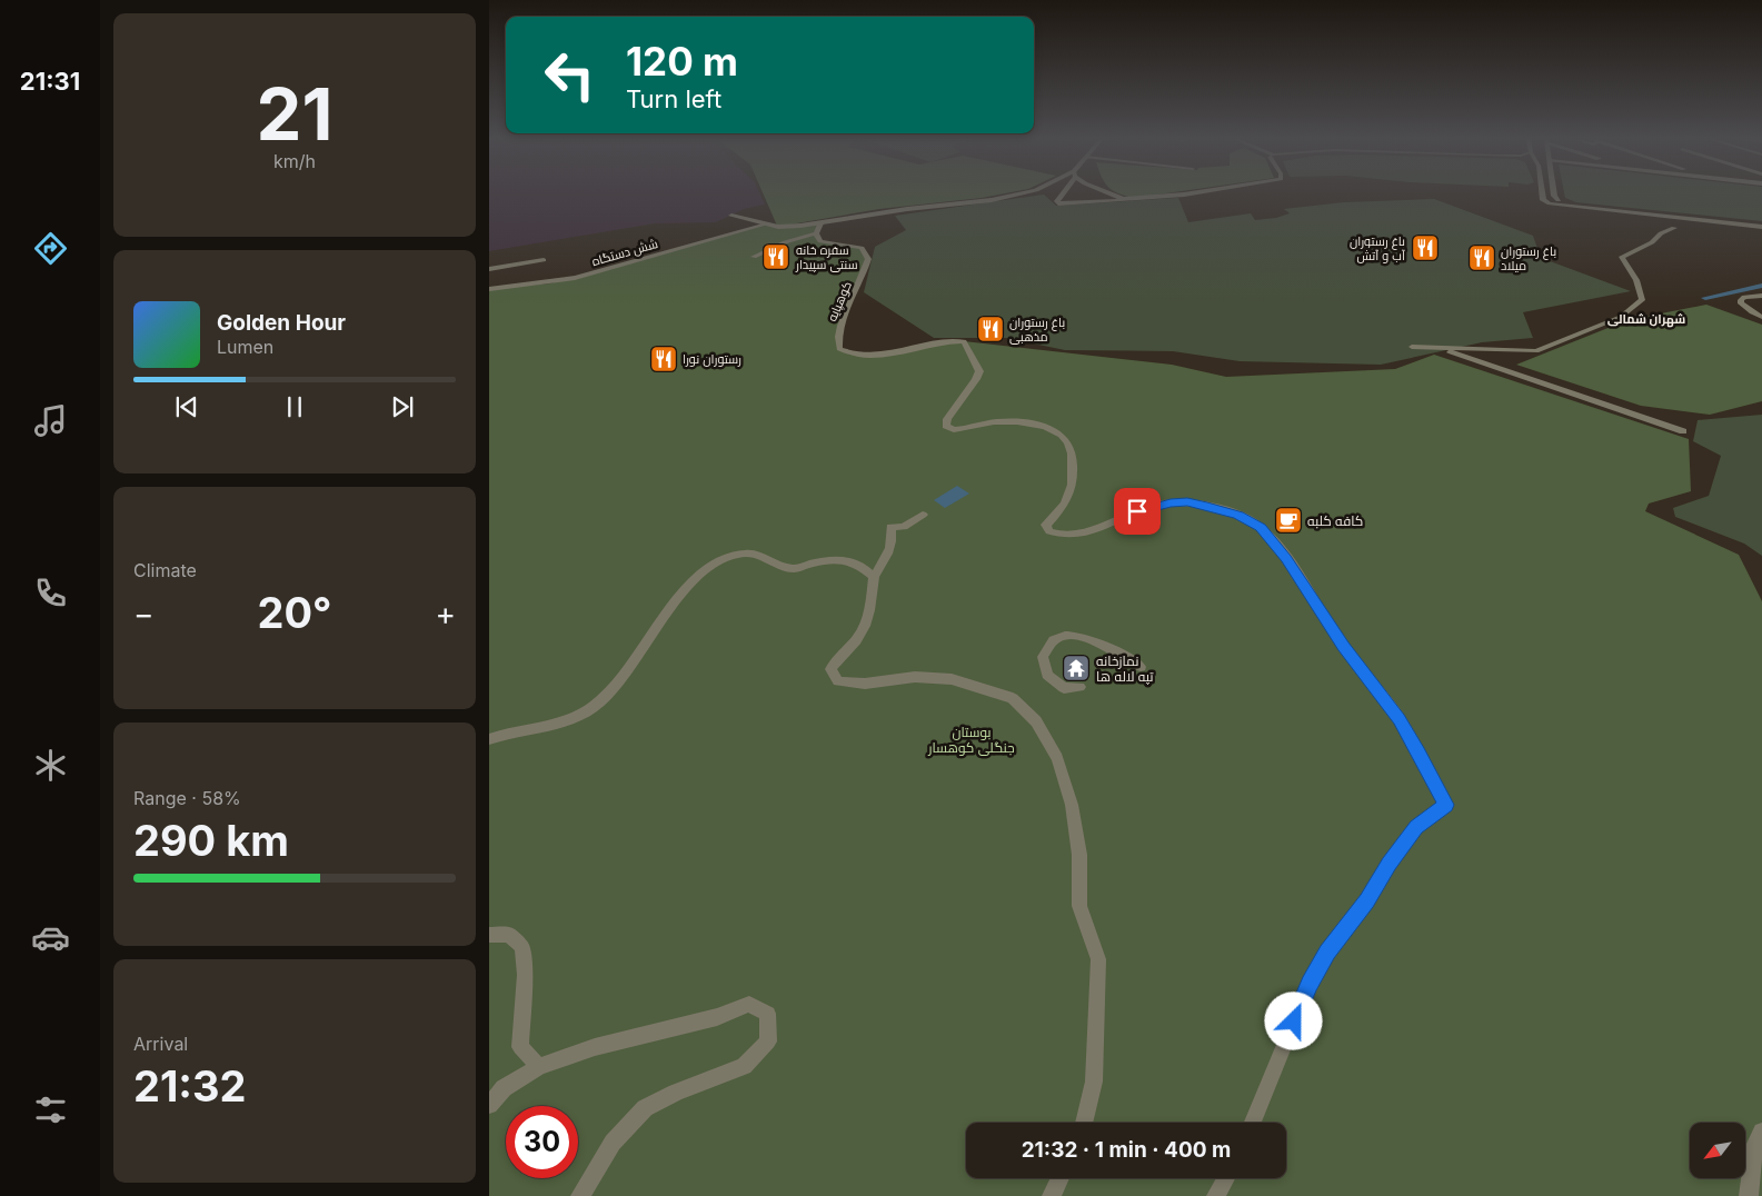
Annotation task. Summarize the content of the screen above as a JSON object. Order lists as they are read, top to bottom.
{
  "streets": {
    "street": ["شش دستگاه", "کوهپایه"]
  },
  "districts": ["شهران شمالی"],
  "parks": ["بوستان جنگلی کوهسار"],
  "places": {
    "restaurant": [
      "باغ رستوران آب و آتش",
      "سفره خانه سنتی سپیدار",
      "باغ رستوران میلاد",
      "باغ رستوران مذهبی",
      "رستوران نورا"
    ],
    "cafe": ["کافه کلبه"],
    "temple": ["نمازخانه تپه لاله ها"]
  },
  "north": "bottom left",
  "page": {
    "tabs": "21:31",
    "tile": [
      ["21", "km/h"],
      "Climate",
      ["Range · 58%", "290 km"],
      ["Arrival", "21:32"]
    ],
    "turn": ["120 m", "Turn left"],
    "song": ["Golden Hour", "Lumen"],
    "heat": ["−", "20°", "+"],
    "limit": "30",
    "trip": "21:32 · 1 min · 400 m"
  }
}
